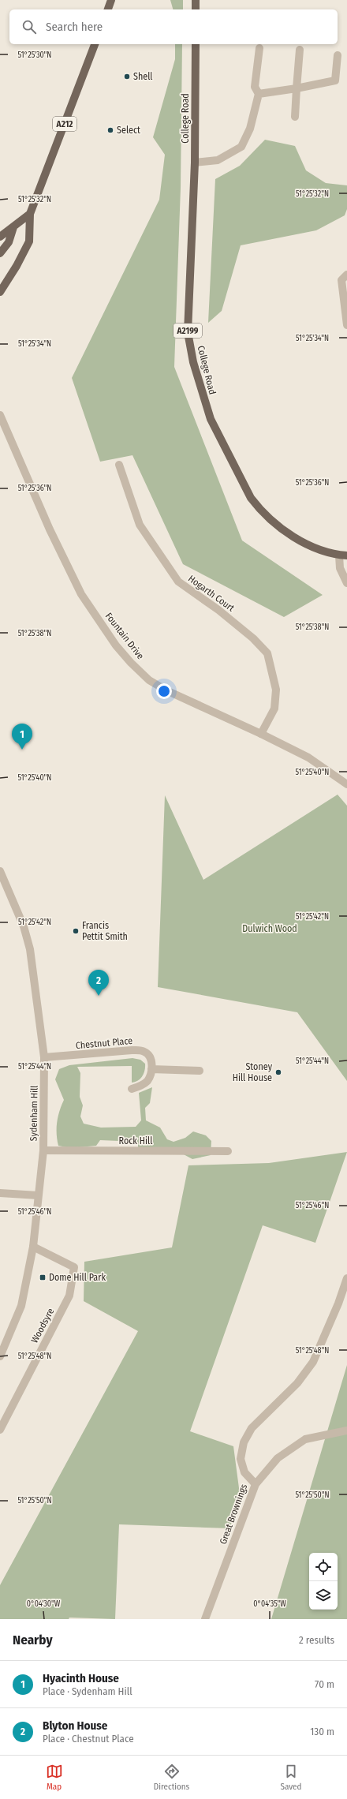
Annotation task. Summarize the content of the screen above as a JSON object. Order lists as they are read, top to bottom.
{
  "streets": {
    "main road": ["College Road", "A212", "A2199"],
    "street": [
      "Hogarth Court",
      "Fountain Drive",
      "Chestnut Place",
      "Sydenham Hill",
      "Rock Hill",
      "Woodsyre",
      "Great Brownings"
    ]
  },
  "crossings": [
    ["Hogarth Court", "Fountain Drive"],
    ["Chestnut Place", "Sydenham Hill"],
    ["Sydenham Hill", "Rock Hill"],
    ["Sydenham Hill", "Woodsyre"]
  ],
  "parks": ["Dulwich Wood"],
  "places": {
    "other": [
      "Shell",
      "Select",
      "Francis Pettit Smith",
      "Stoney Hill House"
    ],
    "transit": ["Dome Hill Park"]
  },
  "page": {
    "search": "Search here",
    "pins": ["1", "2"],
    "heading": ["Nearby", "2 results"],
    "list": [
      {
        "mark": "1",
        "name": "Hyacinth House",
        "note": "Place · Sydenham Hill",
        "value": "70 m"
      },
      {
        "mark": "2",
        "name": "Blyton House",
        "note": "Place · Chestnut Place",
        "value": "130 m"
      }
    ],
    "nav": ["Map", "Directions", "Saved"]
  },
  "coordinates": [
    "51°25'30\"N",
    "51°25'32\"N",
    "51°25'34\"N",
    "51°25'36\"N",
    "51°25'38\"N",
    "51°25'40\"N",
    "51°25'42\"N",
    "51°25'44\"N",
    "51°25'46\"N",
    "51°25'48\"N",
    "51°25'50\"N",
    "0°04'30\"W",
    "0°04'35\"W"
  ]
}
